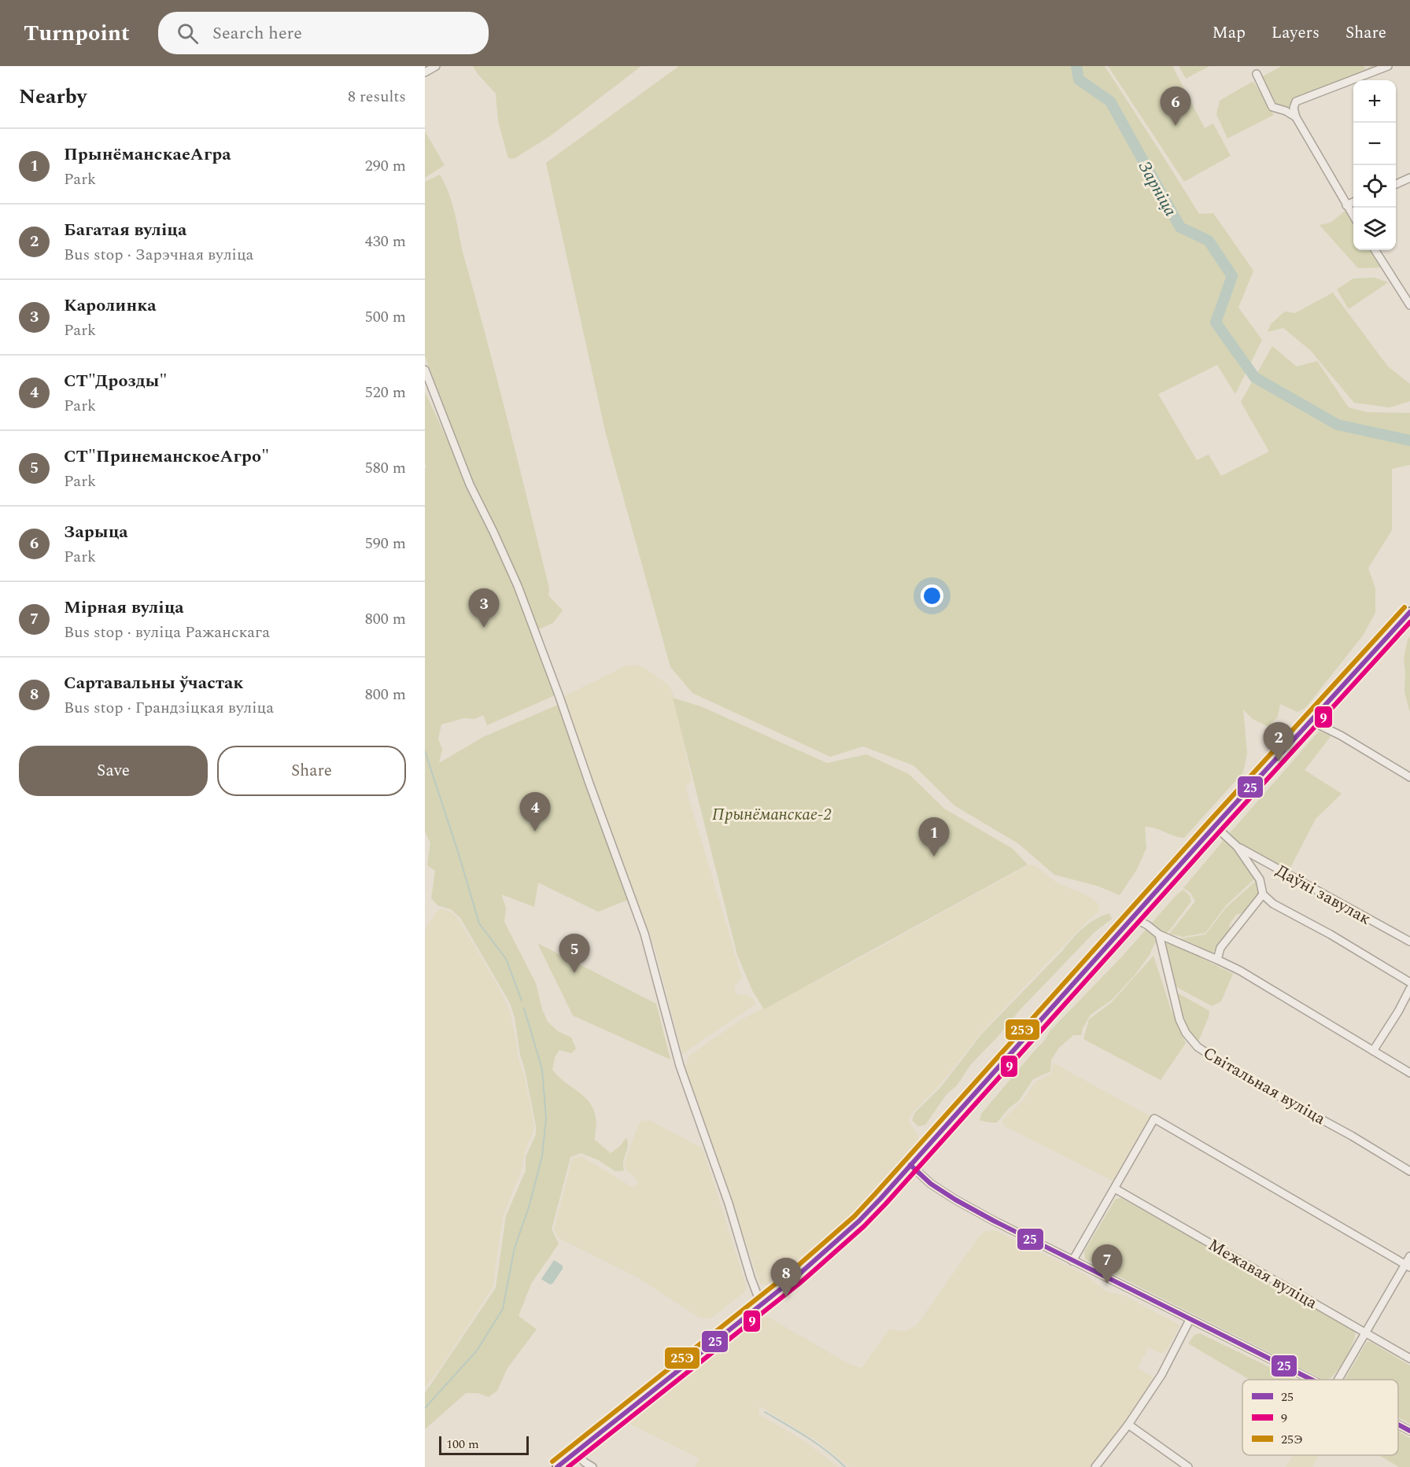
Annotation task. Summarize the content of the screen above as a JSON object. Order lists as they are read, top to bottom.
{
  "streets": {
    "street": ["Даўні завулак", "Світальная вуліца", "Межавая вуліца"]
  },
  "water": ["Зарніца"],
  "parks": ["Прынёманскае-2"],
  "lines": ["transit line 25Э", "transit line 25", "transit line 9"],
  "legend": ["25", "9", "25Э"],
  "scale_bar": "100 m",
  "page": {
    "header": "Turnpoint",
    "search": "Search here",
    "nav": ["Map", "Layers", "Share"],
    "heading": ["Nearby", "8 results"],
    "map_buttons": ["+", "−"],
    "pins": [
      "6",
      "3",
      "2",
      "4",
      "1",
      "5",
      "7",
      "8"
    ],
    "list": [
      {
        "mark": "1",
        "name": "ПрынёманскаеАгра",
        "note": "Park",
        "value": "290 m"
      },
      {
        "mark": "2",
        "name": "Багатая вуліца",
        "note": "Bus stop · Зарэчная вуліца",
        "value": "430 m"
      },
      {
        "mark": "3",
        "name": "Каролинка",
        "note": "Park",
        "value": "500 m"
      },
      {
        "mark": "4",
        "name": "СТ\"Дрозды\"",
        "note": "Park",
        "value": "520 m"
      },
      {
        "mark": "5",
        "name": "СТ\"ПринеманскоеАгро\"",
        "note": "Park",
        "value": "580 m"
      },
      {
        "mark": "6",
        "name": "Зарыца",
        "note": "Park",
        "value": "590 m"
      },
      {
        "mark": "7",
        "name": "Мірная вуліца",
        "note": "Bus stop · вуліца Ражанскага",
        "value": "800 m"
      },
      {
        "mark": "8",
        "name": "Сартавальны ўчастак",
        "note": "Bus stop · Грандзіцкая вуліца",
        "value": "800 m"
      }
    ],
    "buttons": ["Save", "Share"],
    "scale": "100 m"
  }
}
